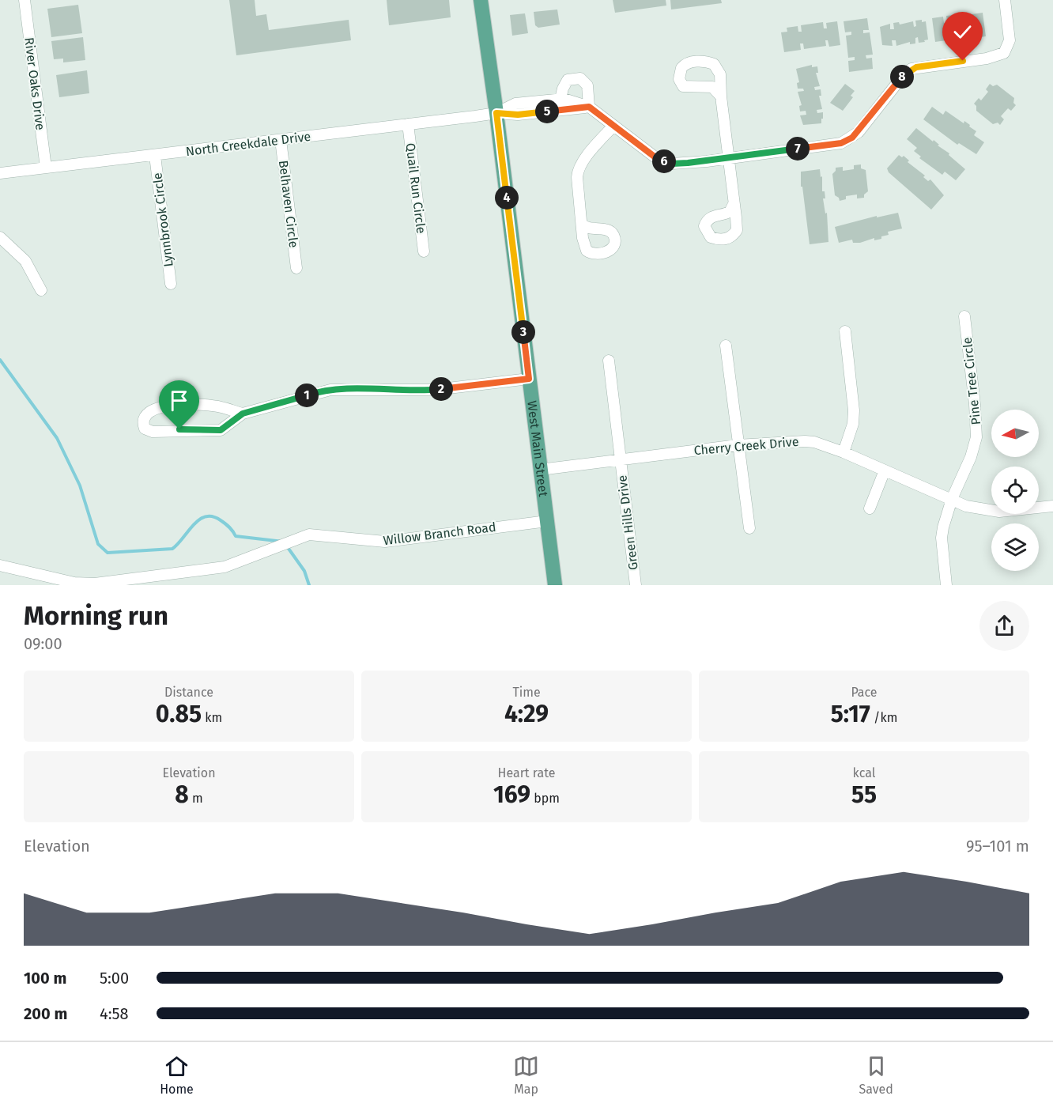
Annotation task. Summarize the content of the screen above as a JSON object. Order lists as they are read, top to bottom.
{
  "streets": {
    "main road": ["West Main Street"],
    "street": [
      "River Oaks Drive",
      "North Creekdale Drive",
      "Quail Run Circle",
      "Belhaven Circle",
      "Lynnbrook Circle",
      "Pine Tree Circle",
      "Cherry Creek Drive",
      "Green Hills Drive",
      "Willow Branch Road"
    ]
  },
  "crossings": [
    ["River Oaks Drive", "North Creekdale Drive"],
    ["North Creekdale Drive", "Quail Run Circle"],
    ["North Creekdale Drive", "Belhaven Circle"],
    ["North Creekdale Drive", "Lynnbrook Circle"],
    ["North Creekdale Drive", "West Main Street"],
    ["Pine Tree Circle", "Cherry Creek Drive"],
    ["Cherry Creek Drive", "West Main Street"],
    ["Cherry Creek Drive", "Green Hills Drive"],
    ["West Main Street", "Willow Branch Road"]
  ],
  "north": "left",
  "page": {
    "pins": [
      "8",
      "5",
      "7",
      "6",
      "4",
      "3",
      "2",
      "1"
    ],
    "heading": ["Morning run", "09:00"],
    "stats": [
      ["Distance", "0.85 km"],
      ["Time", "4:29"],
      ["Pace", "5:17 /km"],
      ["Elevation", "8 m"],
      ["Heart rate", "169 bpm"],
      ["kcal", "55"]
    ],
    "chart": ["Elevation", "95–101 m"],
    "list": [
      {
        "name": "100 m",
        "note": "5:00"
      },
      {
        "name": "200 m",
        "note": "4:58"
      }
    ],
    "tabs": ["Home", "Map", "Saved"]
  }
}
